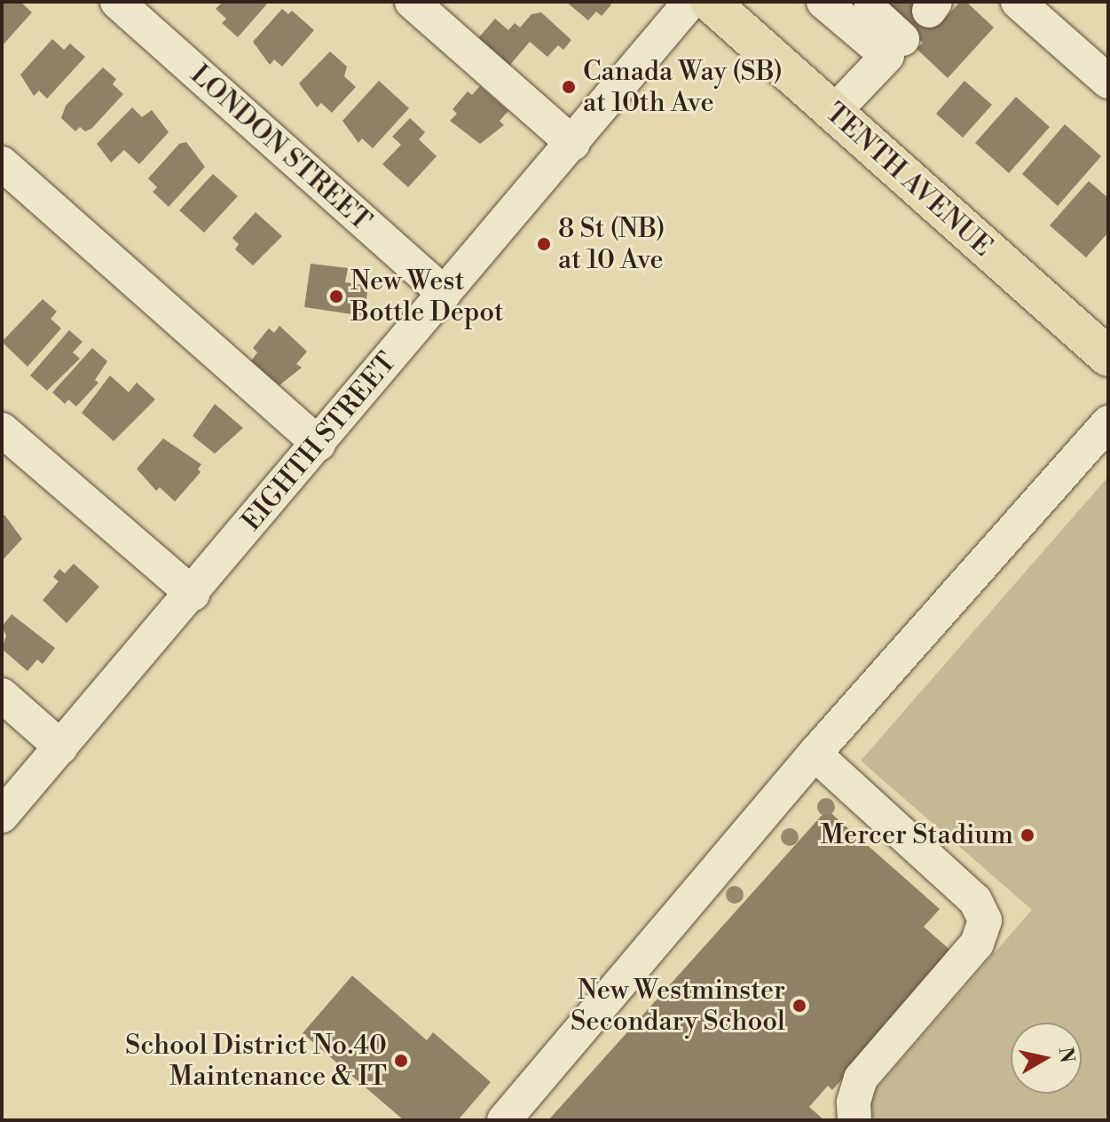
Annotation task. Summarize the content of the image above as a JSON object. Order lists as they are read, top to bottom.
{
  "streets": {
    "main road": ["TENTH AVENUE"],
    "street": ["LONDON STREET", "EIGHTH STREET"]
  },
  "crossings": [
    ["LONDON STREET", "EIGHTH STREET"]
  ],
  "places": [
    "Canada Way (SB) at 10th Ave",
    "8 St (NB) at 10 Ave",
    "New West Bottle Depot",
    "Mercer Stadium",
    "New Westminster Secondary School",
    "School District No.40 Maintenance & IT"
  ],
  "north": "right"
}
